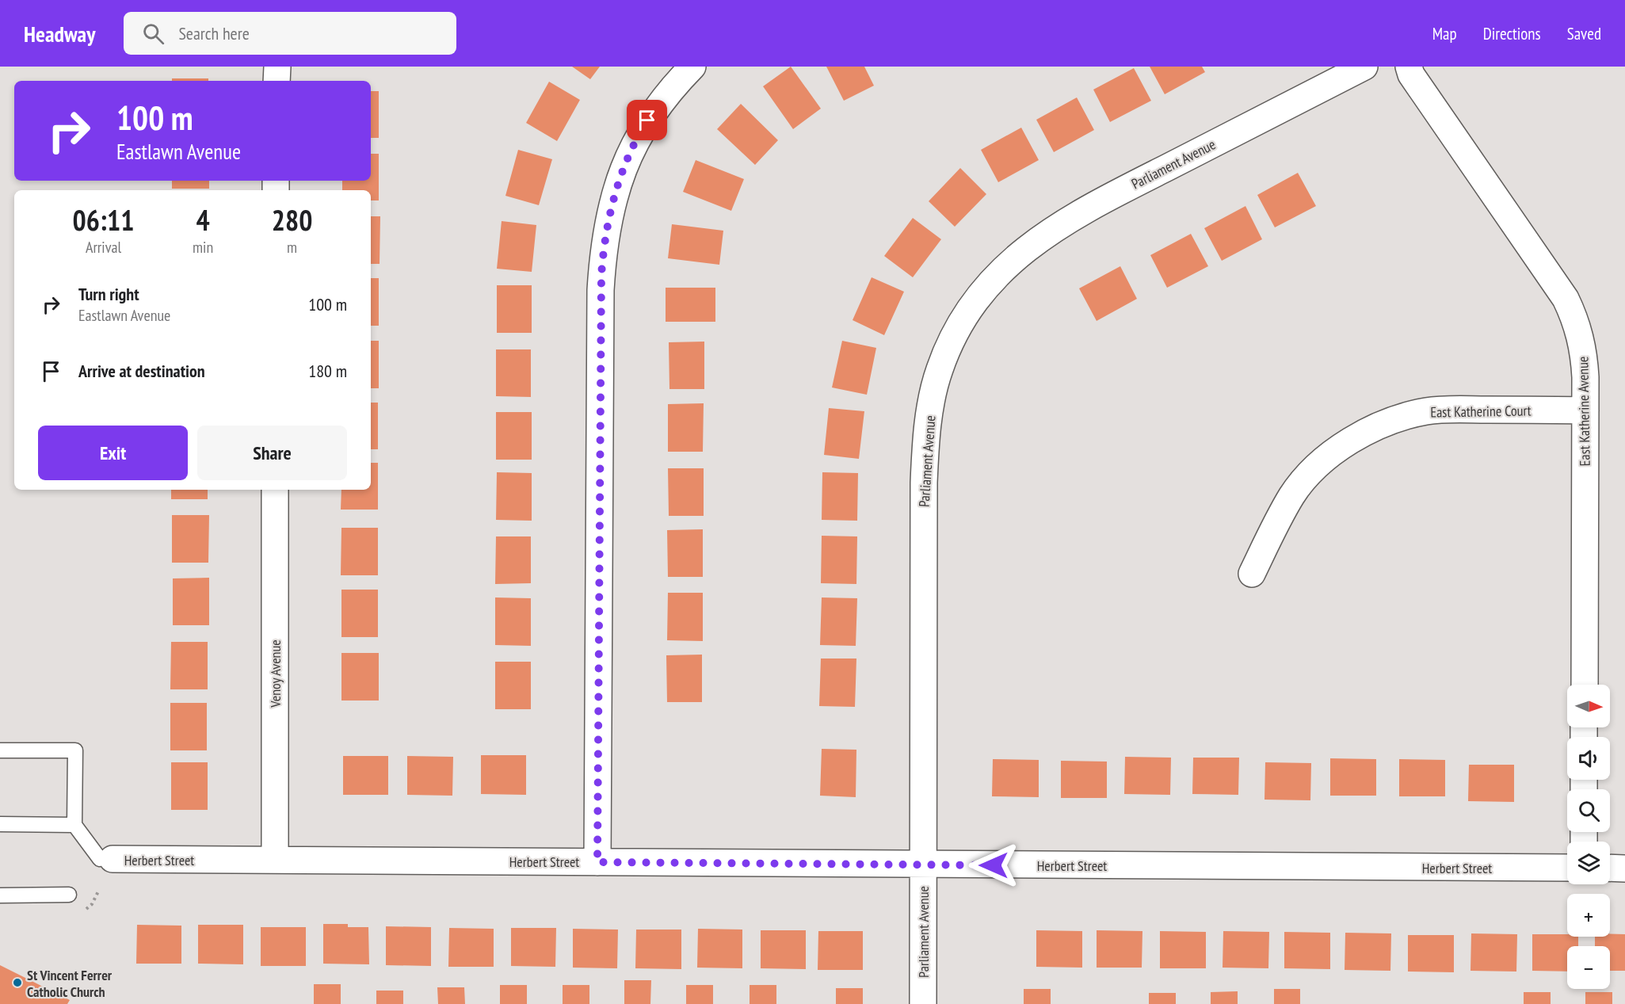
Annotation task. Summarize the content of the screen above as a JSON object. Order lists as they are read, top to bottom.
{
  "streets": {
    "street": [
      "Parliament Avenue",
      "East Katherine Court",
      "East Katherine Avenue",
      "Venoy Avenue",
      "Herbert Street"
    ]
  },
  "crossings": [
    ["Parliament Avenue", "Herbert Street"],
    ["East Katherine Court", "East Katherine Avenue"],
    ["Venoy Avenue", "Herbert Street"]
  ],
  "places": ["St Vincent Ferrer Catholic Church"],
  "north": "right",
  "page": {
    "header": "Headway",
    "search": "Search here",
    "nav": ["Map", "Directions", "Saved"],
    "turn": ["100 m", "Eastlawn Avenue"],
    "eta": [
      "06:11",
      "Arrival",
      "4",
      "min",
      "280",
      "m"
    ],
    "list": [
      {
        "name": "Turn right",
        "note": "Eastlawn Avenue",
        "value": "100 m"
      },
      {
        "name": "Arrive at destination",
        "value": "180 m"
      }
    ],
    "buttons": ["Exit", "Share"],
    "map_buttons": ["+", "−"]
  }
}
